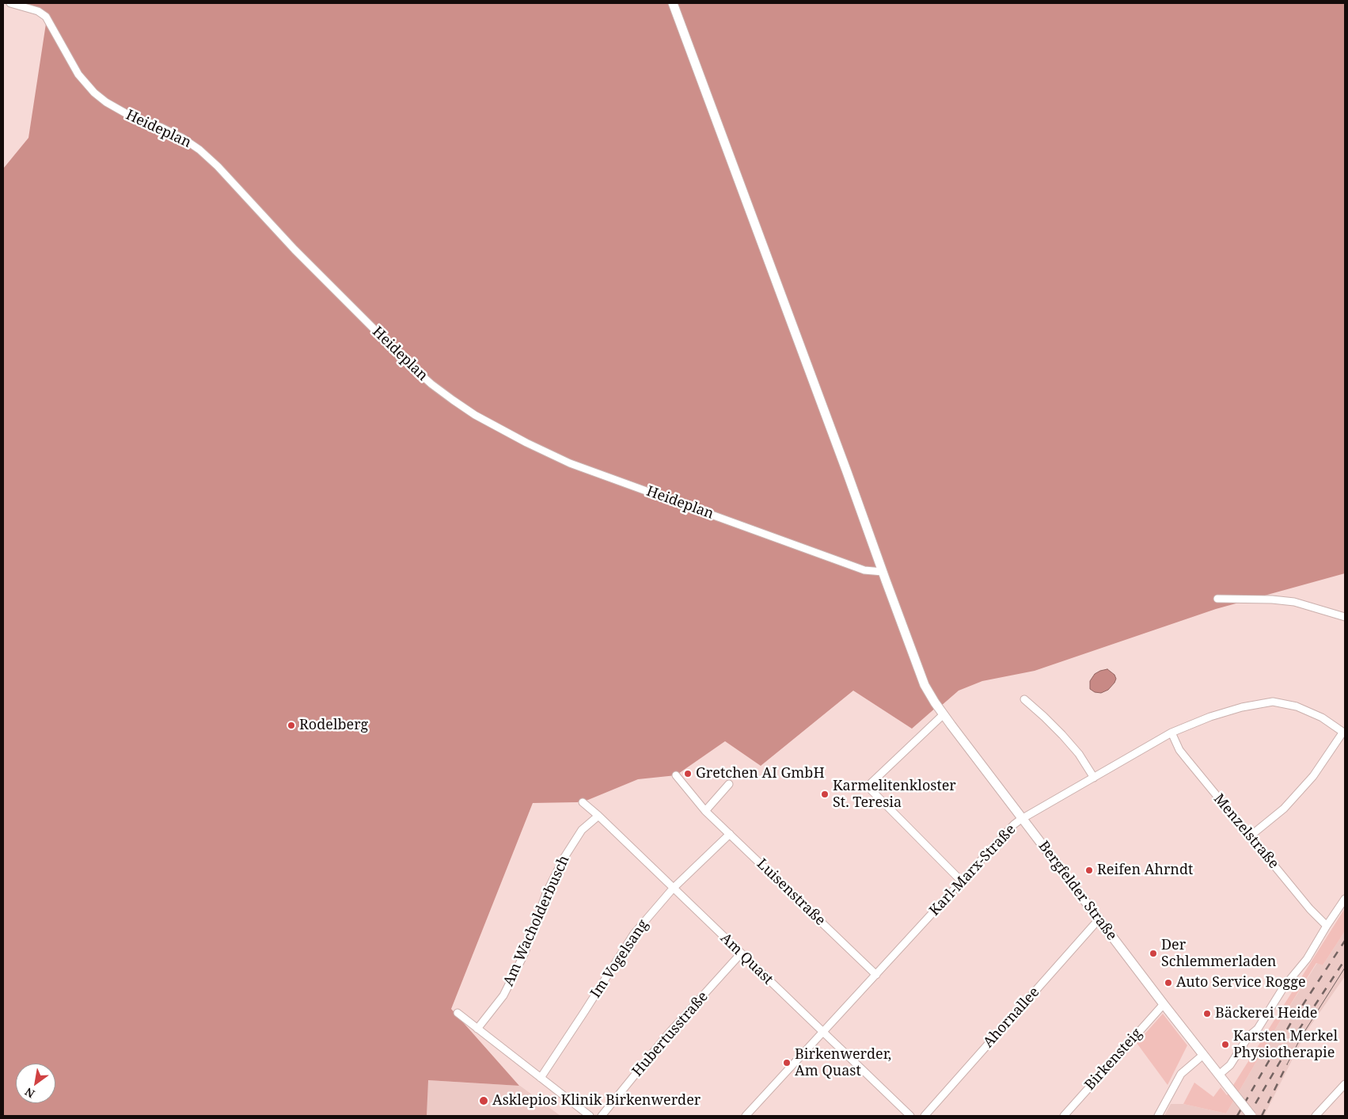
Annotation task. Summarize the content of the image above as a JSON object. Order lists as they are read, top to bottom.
{
  "streets": {
    "main road": ["Bergfelder Straße"],
    "street": [
      "Heideplan",
      "Menzelstraße",
      "Karl-Marx-Straße",
      "Luisenstraße",
      "Am Wacholderbusch",
      "Im Vogelsang",
      "Am Quast",
      "Ahornallee",
      "Hubertusstraße",
      "Birkensteig"
    ]
  },
  "crossings": [
    ["Heideplan", "Bergfelder Straße"],
    ["Menzelstraße", "Karl-Marx-Straße"],
    ["Karl-Marx-Straße", "Bergfelder Straße"],
    ["Karl-Marx-Straße", "Luisenstraße"],
    ["Karl-Marx-Straße", "Am Quast"],
    ["Bergfelder Straße", "Ahornallee"],
    ["Bergfelder Straße", "Birkensteig"],
    ["Luisenstraße", "Im Vogelsang"],
    ["Am Wacholderbusch", "Am Quast"],
    ["Im Vogelsang", "Am Quast"],
    ["Am Quast", "Hubertusstraße"]
  ],
  "places": [
    "Rodelberg",
    "Gretchen AI GmbH",
    "Karmelitenkloster St. Teresia",
    "Reifen Ahrndt",
    "Der Schlemmerladen",
    "Auto Service Rogge",
    "Bäckerei Heide",
    "Karsten Merkel Physiotherapie",
    "Birkenwerder, Am Quast",
    "Asklepios Klinik Birkenwerder"
  ],
  "north": "bottom left"
}
